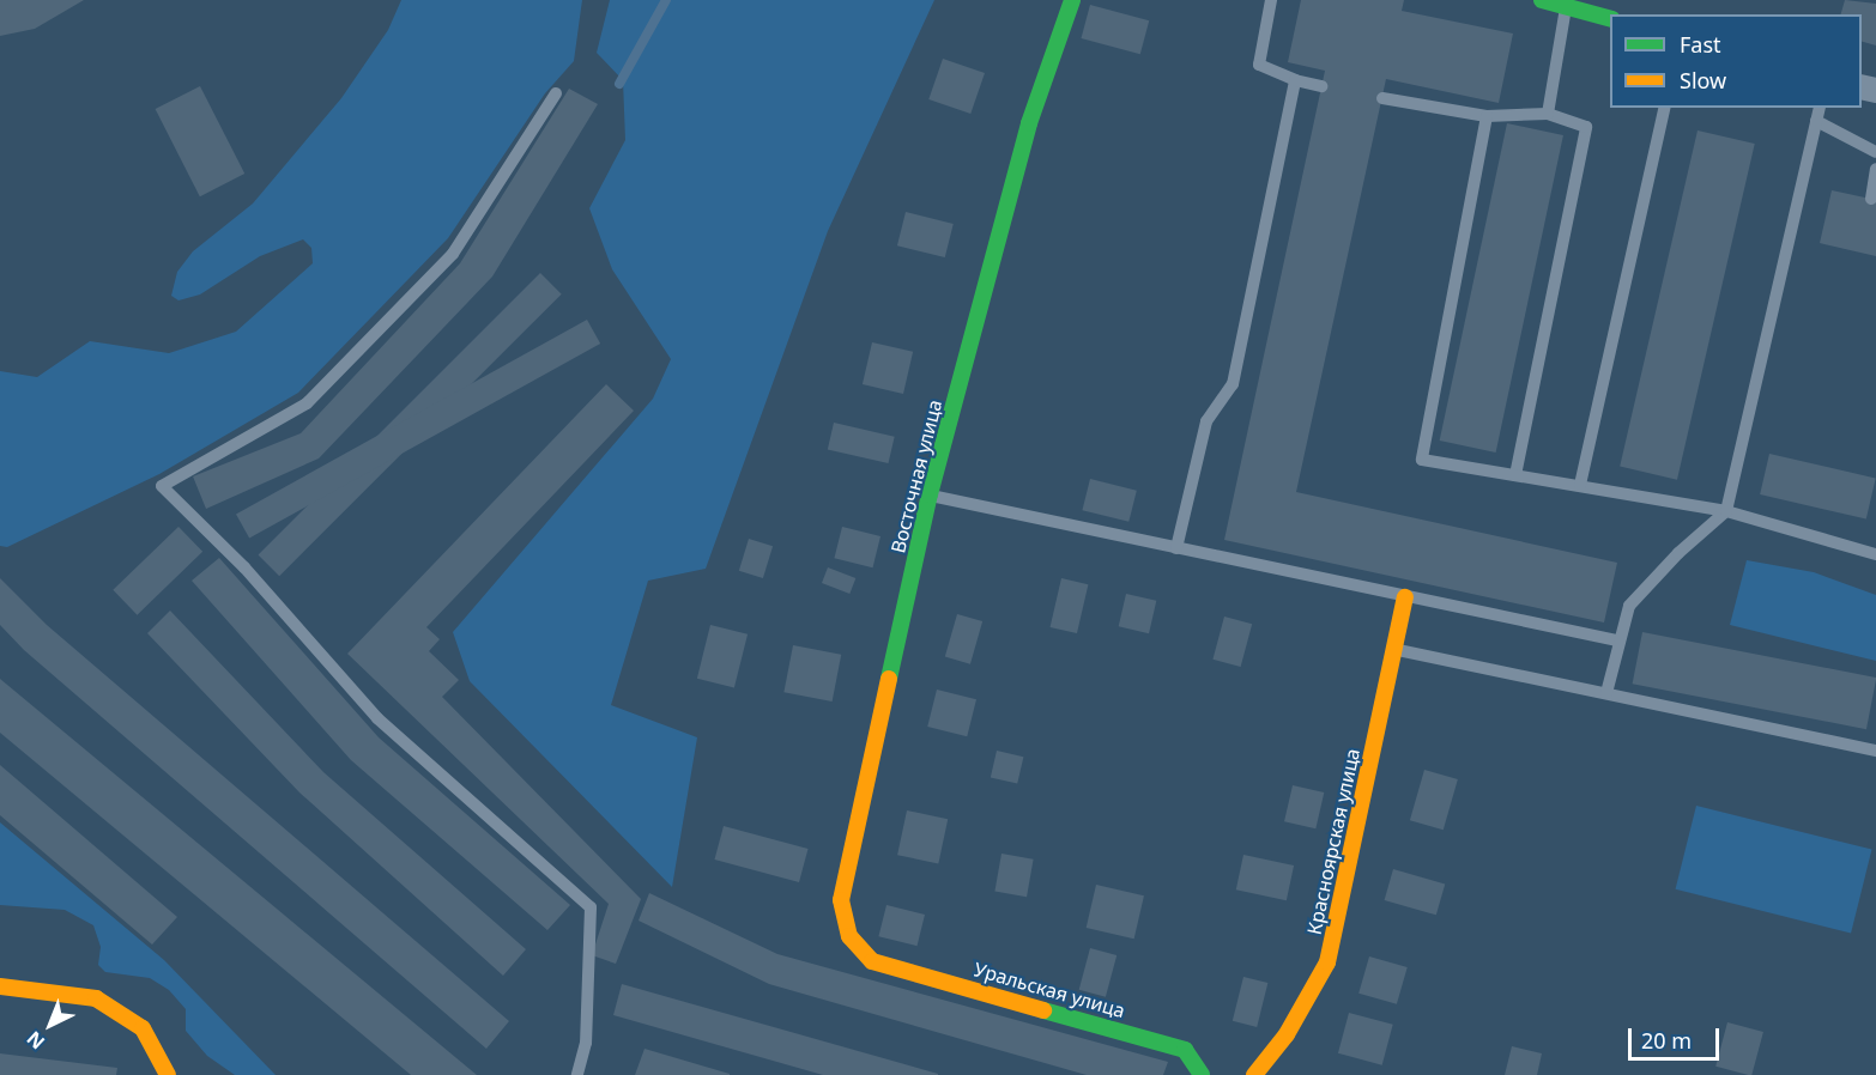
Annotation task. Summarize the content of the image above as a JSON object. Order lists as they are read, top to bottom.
{
  "streets": {
    "street": ["Восточная улица", "Красноярская улица", "Уральская улица"]
  },
  "crossings": [
    ["Восточная улица", "Уральская улица"]
  ],
  "legend": ["Fast", "Slow"],
  "scale_bar": "20 m",
  "north": "bottom left"
}
